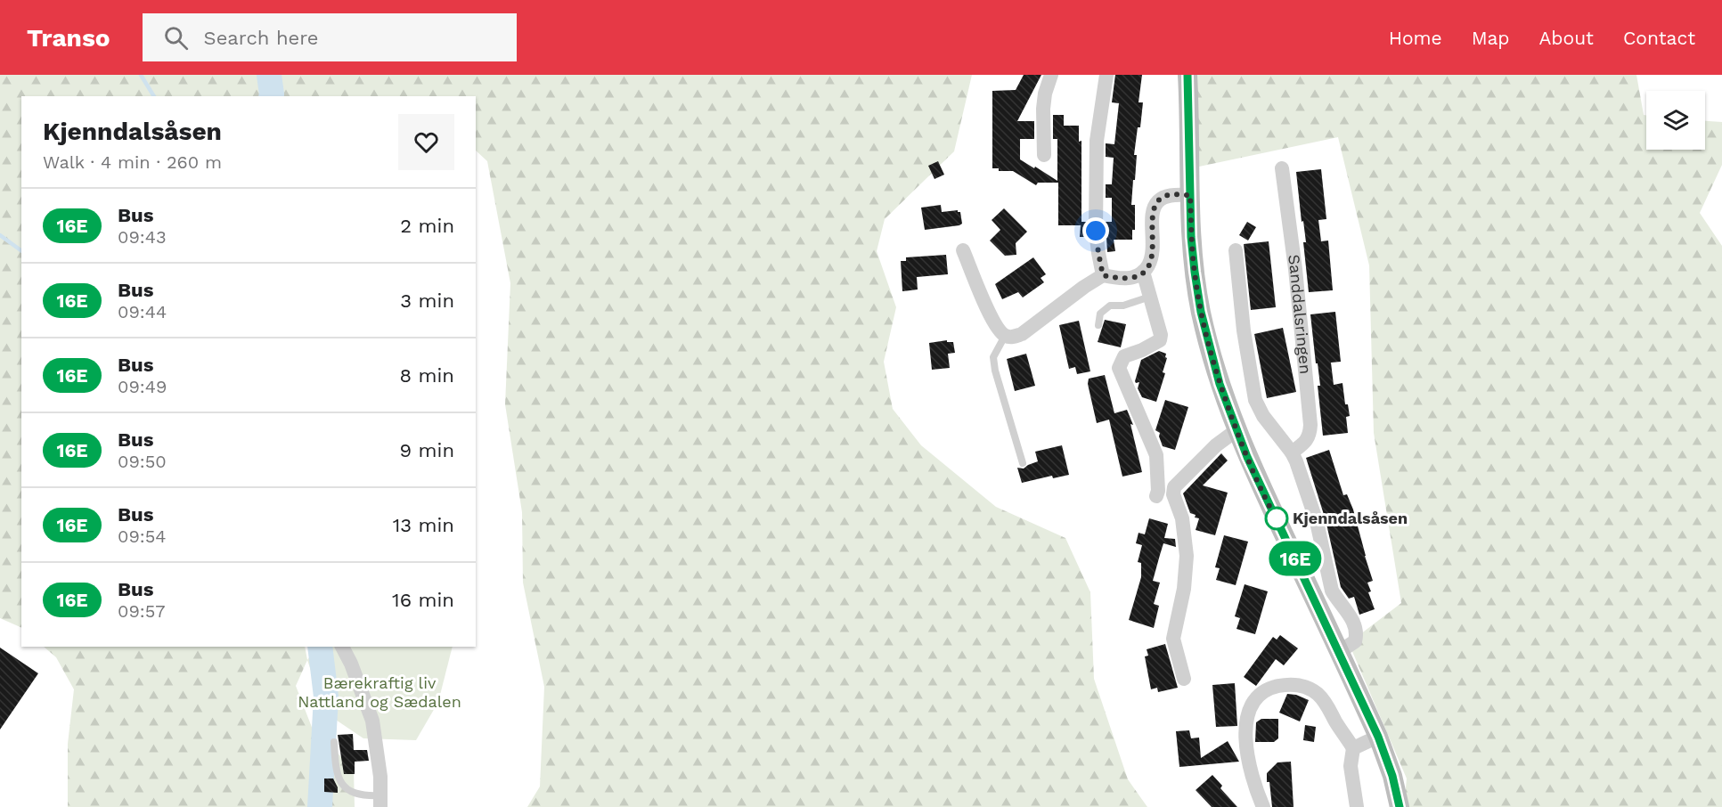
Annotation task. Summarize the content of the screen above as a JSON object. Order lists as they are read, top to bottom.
{
  "streets": {
    "street": ["Sanddalsringen"]
  },
  "parks": ["Bærekraftig liv Nattland og Sædalen"],
  "places": ["Kjenndalsåsen"],
  "lines": ["bus line 16E"],
  "page": {
    "header": "Transo",
    "search": "Search here",
    "nav": [
      "Home",
      "Map",
      "About",
      "Contact"
    ],
    "on_map": "16E",
    "heading": ["Kjenndalsåsen", "Walk · 4 min · 260 m"],
    "list": [
      {
        "mark": "16E",
        "name": "Bus",
        "note": "09:43",
        "value": "2 min"
      },
      {
        "mark": "16E",
        "name": "Bus",
        "note": "09:44",
        "value": "3 min"
      },
      {
        "mark": "16E",
        "name": "Bus",
        "note": "09:49",
        "value": "8 min"
      },
      {
        "mark": "16E",
        "name": "Bus",
        "note": "09:50",
        "value": "9 min"
      },
      {
        "mark": "16E",
        "name": "Bus",
        "note": "09:54",
        "value": "13 min"
      },
      {
        "mark": "16E",
        "name": "Bus",
        "note": "09:57",
        "value": "16 min"
      }
    ]
  }
}
